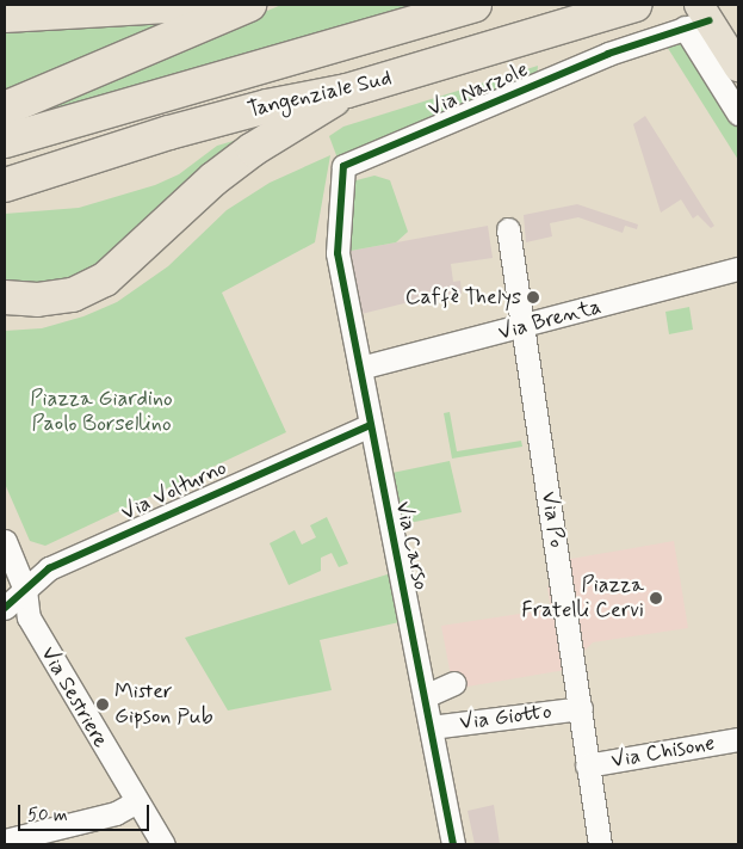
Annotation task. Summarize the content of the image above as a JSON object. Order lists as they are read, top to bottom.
{
  "streets": {
    "highway": ["Tangenziale Sud"],
    "street": [
      "Via Narzole",
      "Via Brenta",
      "Via Volturno",
      "Via Po",
      "Via Carso",
      "Via Sestriere",
      "Via Giotto",
      "Via Chisone"
    ]
  },
  "crossings": [
    ["Via Narzole", "Via Carso"],
    ["Via Brenta", "Via Po"],
    ["Via Brenta", "Via Carso"],
    ["Via Volturno", "Via Carso"],
    ["Via Volturno", "Via Sestriere"],
    ["Via Po", "Via Giotto"],
    ["Via Po", "Via Chisone"],
    ["Via Carso", "Via Giotto"]
  ],
  "parks": ["Piazza Giardino Paolo Borsellino"],
  "places": ["Caffè Thelys", "Piazza Fratelli Cervi", "Mister Gipson Pub"],
  "scale_bar": "50 m"
}
